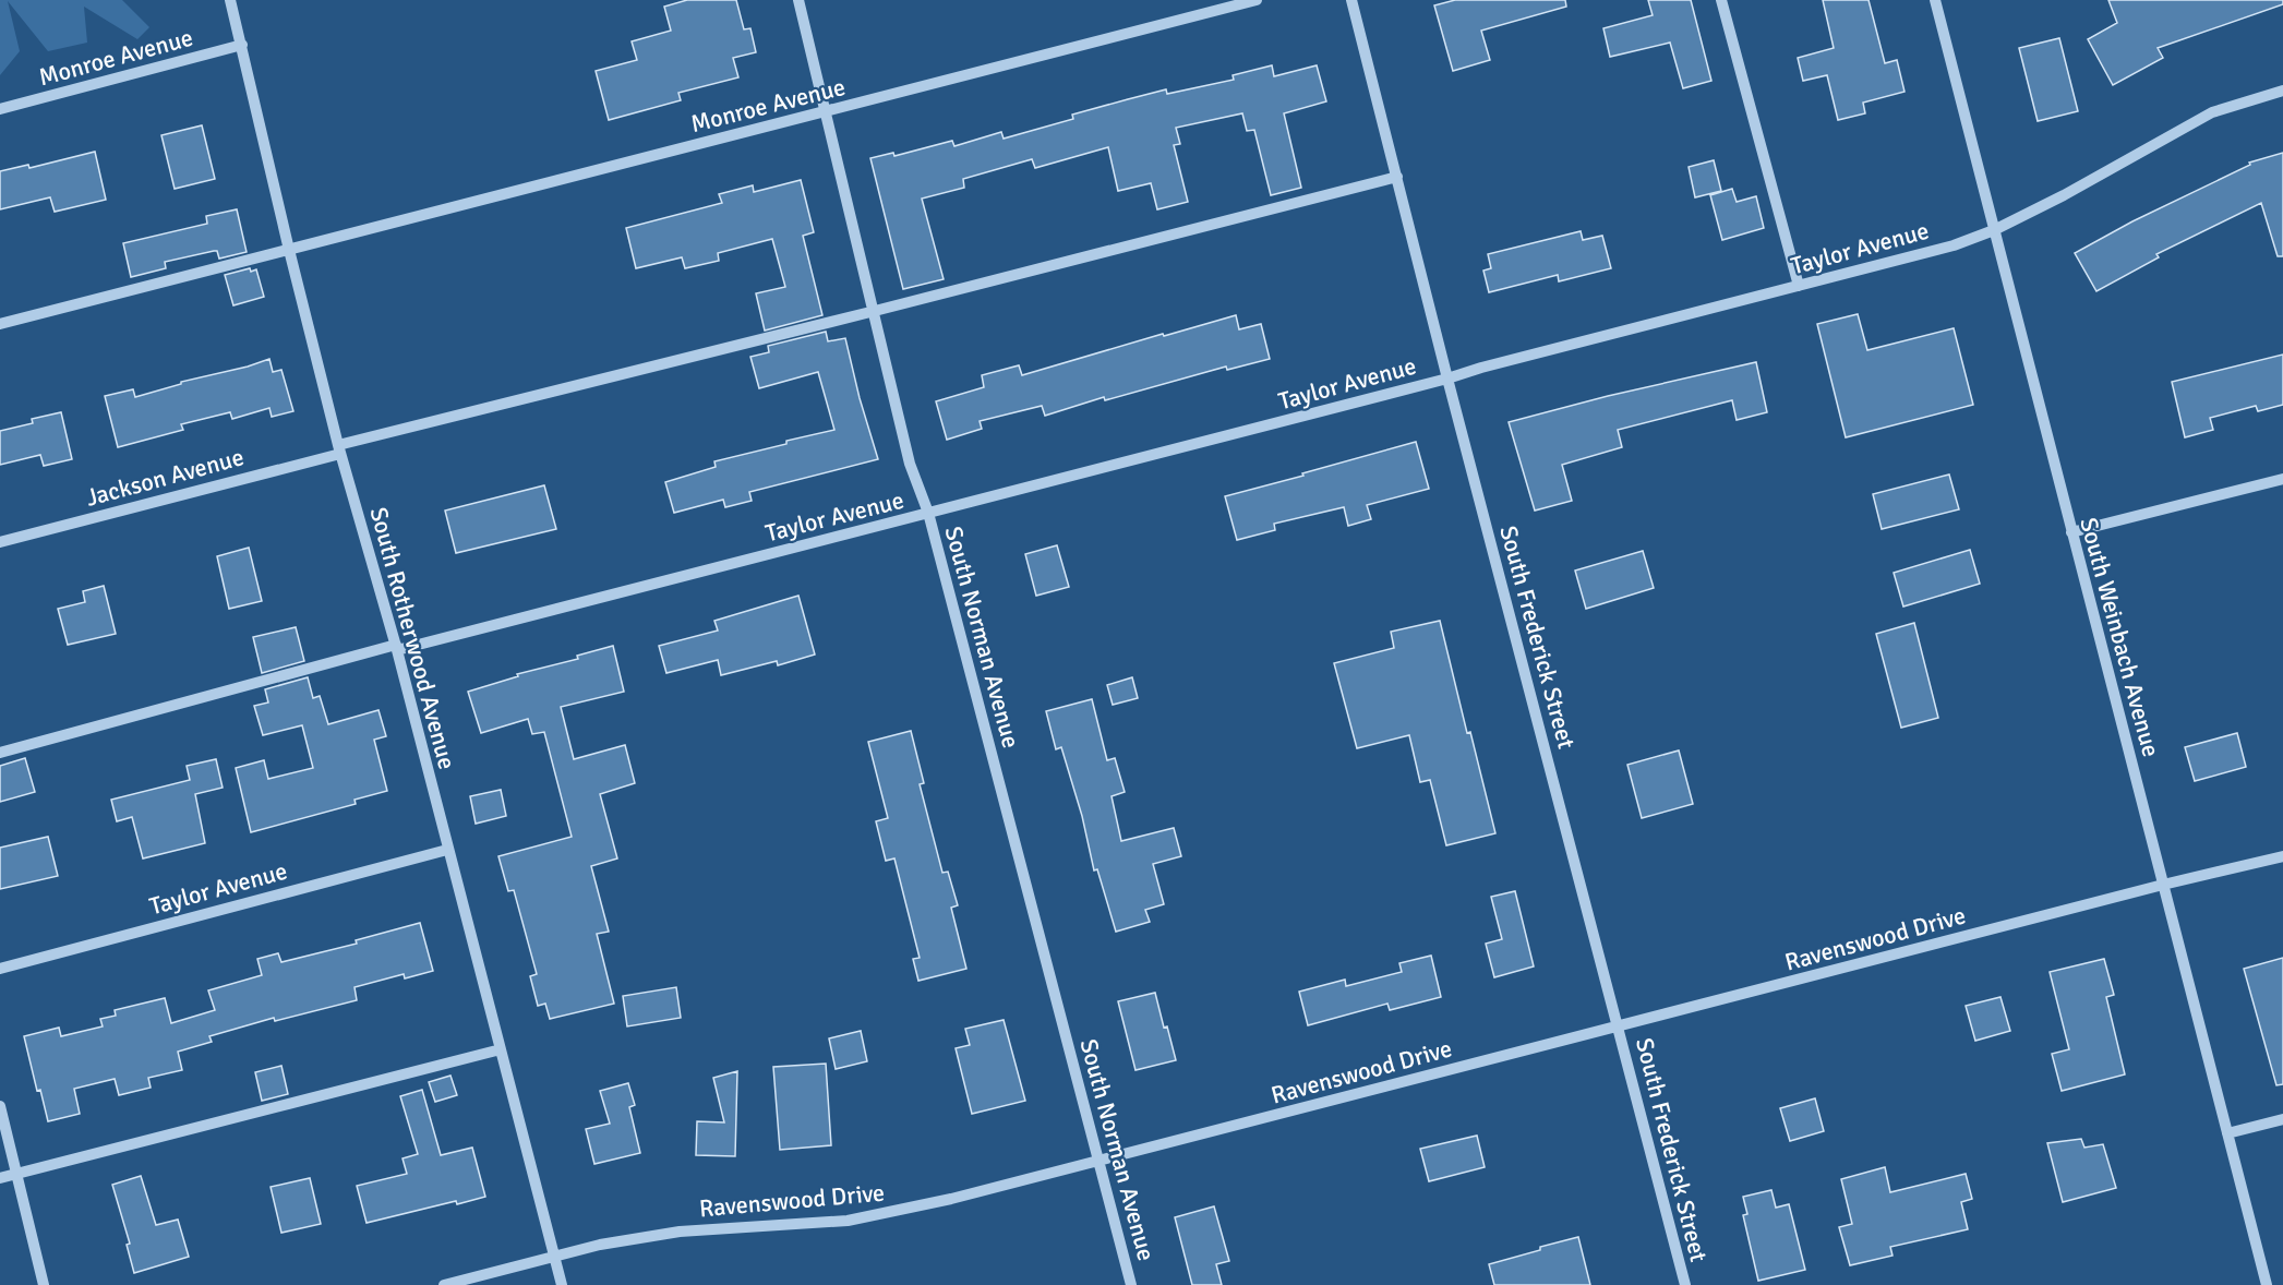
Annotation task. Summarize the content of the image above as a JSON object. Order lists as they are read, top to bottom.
{
  "streets": {
    "street": [
      "Monroe Avenue",
      "Taylor Avenue",
      "Jackson Avenue",
      "South Norman Avenue",
      "South Frederick Street",
      "South Weinbach Avenue",
      "South Rotherwood Avenue",
      "Ravenswood Drive"
    ]
  },
  "crossings": [
    ["Monroe Avenue", "South Norman Avenue"],
    ["Monroe Avenue", "South Rotherwood Avenue"],
    ["Taylor Avenue", "South Norman Avenue"],
    ["Taylor Avenue", "South Frederick Street"],
    ["Taylor Avenue", "South Weinbach Avenue"],
    ["Taylor Avenue", "South Rotherwood Avenue"],
    ["Jackson Avenue", "South Norman Avenue"],
    ["Jackson Avenue", "South Frederick Street"],
    ["Jackson Avenue", "South Rotherwood Avenue"],
    ["South Norman Avenue", "Ravenswood Drive"],
    ["South Frederick Street", "Ravenswood Drive"],
    ["South Weinbach Avenue", "Ravenswood Drive"],
    ["South Rotherwood Avenue", "Ravenswood Drive"]
  ]
}
